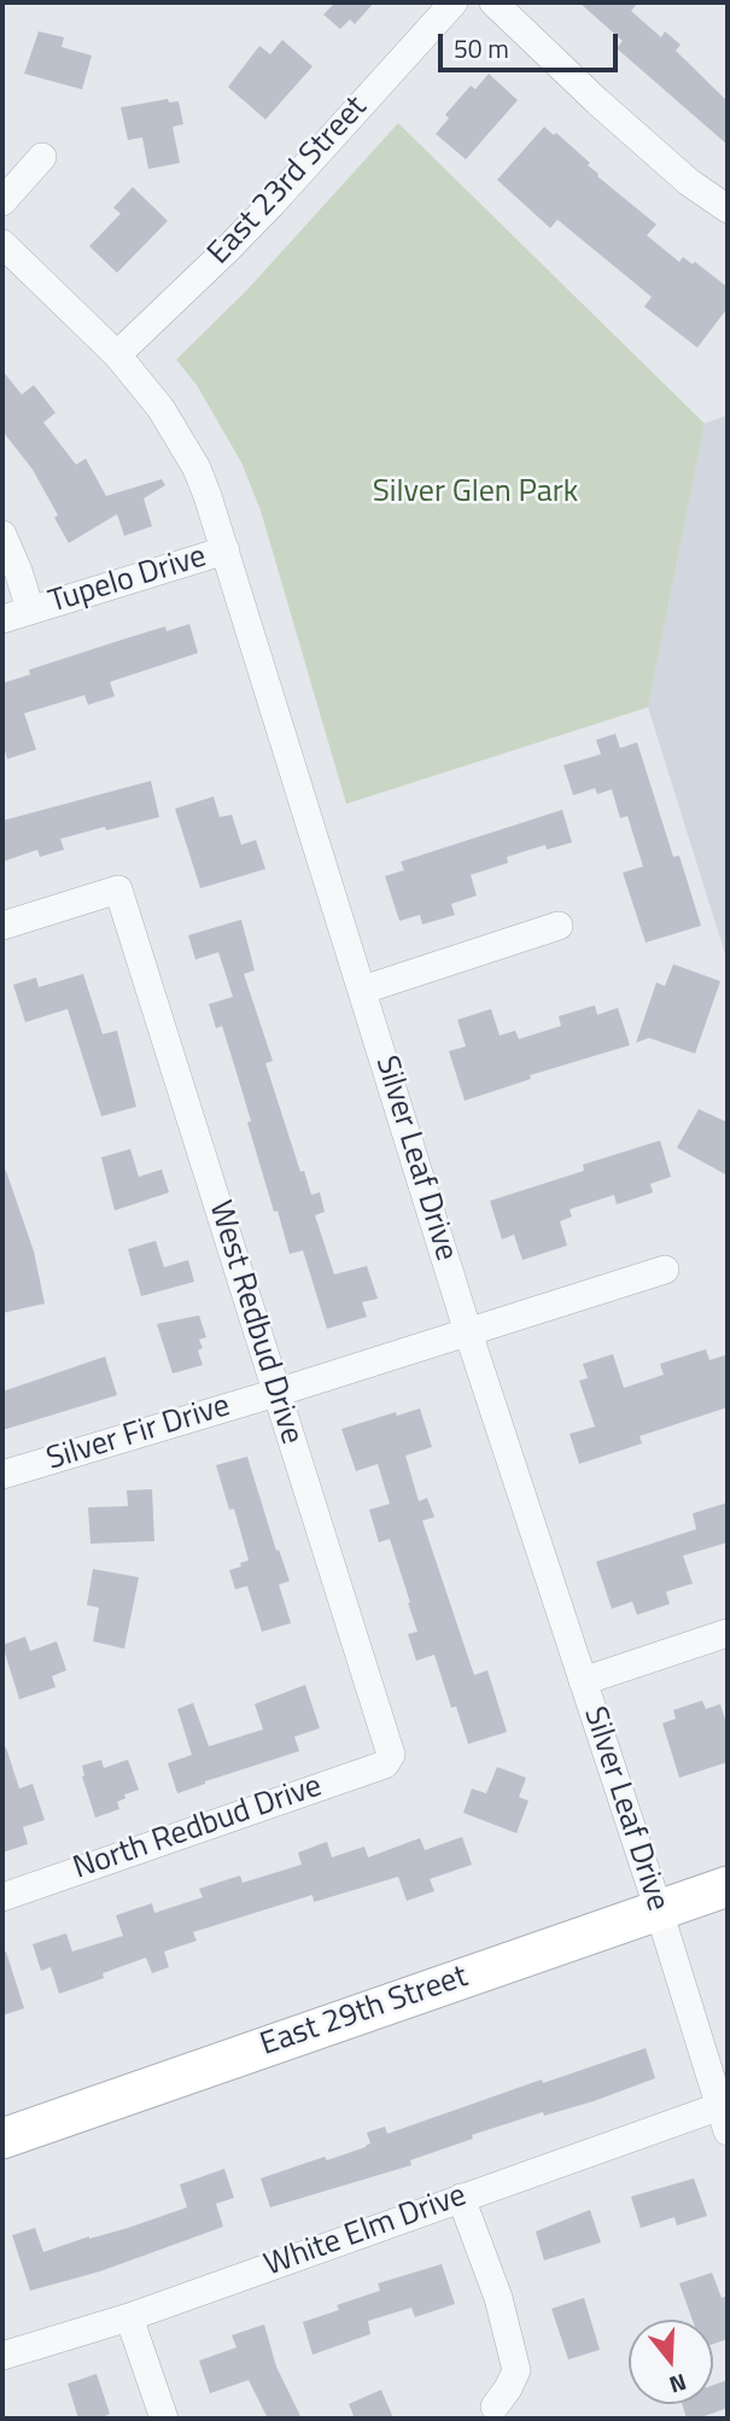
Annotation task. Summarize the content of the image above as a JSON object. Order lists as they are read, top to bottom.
{
  "streets": {
    "main road": ["East 29th Street"],
    "street": [
      "East 23rd Street",
      "Tupelo Drive",
      "Silver Leaf Drive",
      "West Redbud Drive",
      "Silver Fir Drive",
      "North Redbud Drive",
      "White Elm Drive"
    ]
  },
  "crossings": [
    ["East 23rd Street", "Silver Leaf Drive"],
    ["Tupelo Drive", "Silver Leaf Drive"],
    ["Silver Leaf Drive", "Silver Fir Drive"],
    ["Silver Leaf Drive", "East 29th Street"],
    ["Silver Leaf Drive", "White Elm Drive"],
    ["West Redbud Drive", "Silver Fir Drive"],
    ["West Redbud Drive", "North Redbud Drive"]
  ],
  "parks": ["Silver Glen Park"],
  "scale_bar": "50 m",
  "north": "bottom"
}
